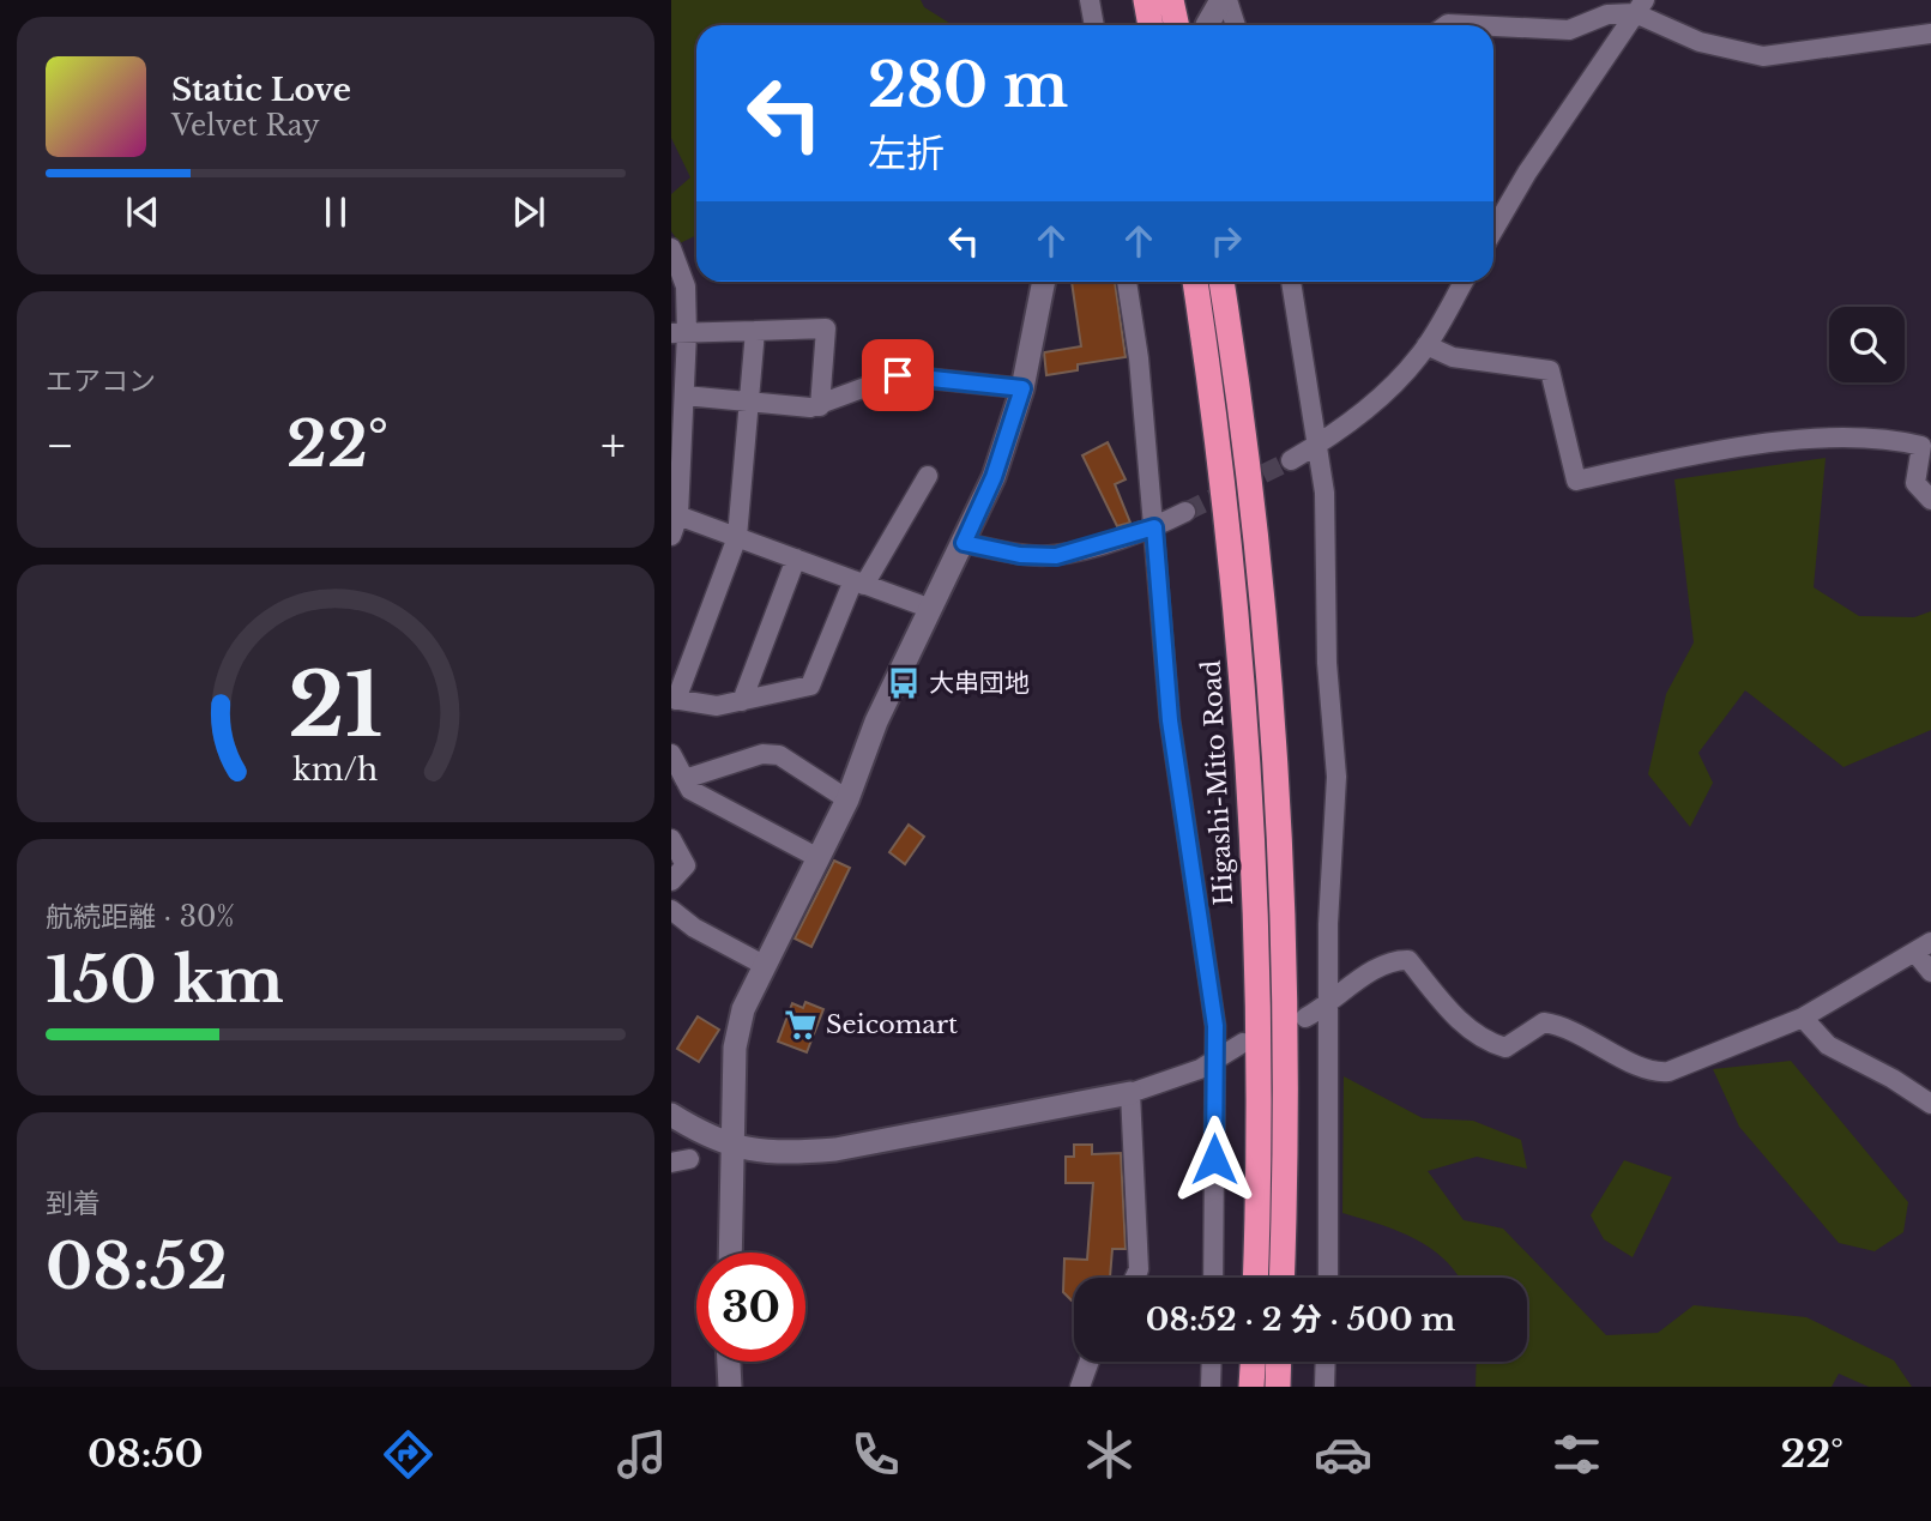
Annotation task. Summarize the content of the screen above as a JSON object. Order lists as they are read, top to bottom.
{
  "streets": {
    "highway": ["Higashi-Mito Road"]
  },
  "places": {
    "bus stop": ["大串団地"],
    "supermarket": ["Seicomart"]
  },
  "page": {
    "turn": ["280 m", "左折"],
    "song": ["Static Love", "Velvet Ray"],
    "tile": [
      "エアコン",
      ["航続距離 · 30%", "150 km"],
      ["到着", "08:52"]
    ],
    "heat": ["−", "22°", "+"],
    "limit": "30",
    "trip": "08:52 · 2 分 · 500 m",
    "tabs": ["08:50", "22°"],
    "gauge": ["21", "km/h"]
  }
}
